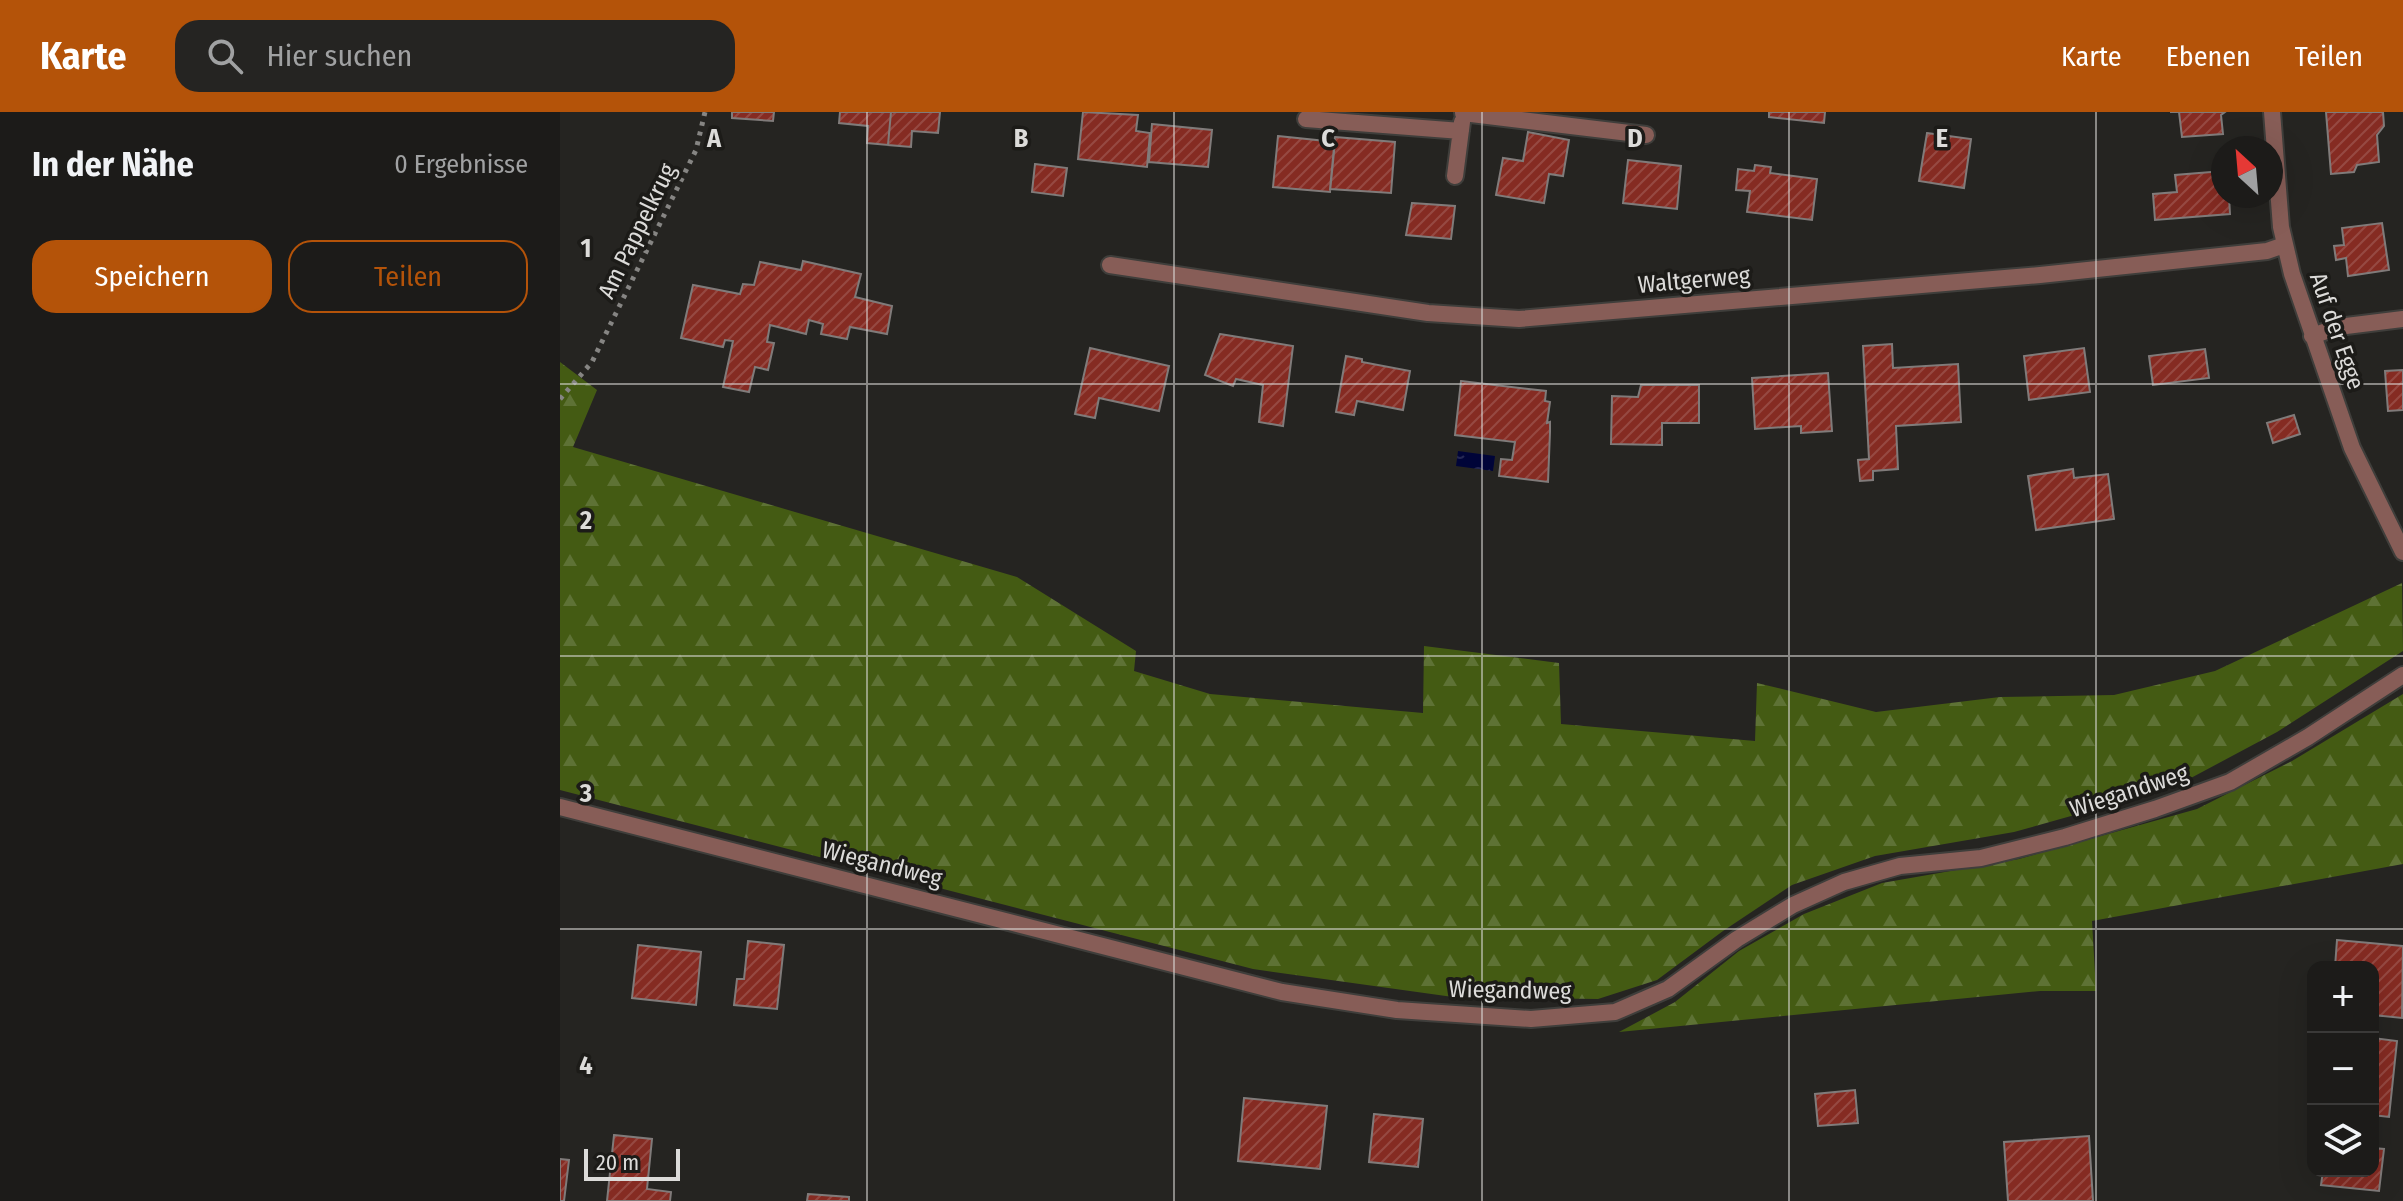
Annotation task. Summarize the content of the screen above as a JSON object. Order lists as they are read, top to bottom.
{
  "streets": {
    "street": ["Waltgerweg", "Auf der Egge", "Wiegandweg"],
    "path": ["Am Pappelkrug"]
  },
  "crossings": [
    ["Waltgerweg", "Auf der Egge"]
  ],
  "scale_bar": "20 m",
  "north": "top left",
  "page": {
    "header": "Karte",
    "search": "Hier suchen",
    "nav": ["Karte", "Ebenen", "Teilen"],
    "heading": ["In der Nähe", "0 Ergebnisse"],
    "buttons": ["Speichern", "Teilen"],
    "map_buttons": ["+", "−"],
    "scale": "20 m"
  },
  "grid": {
    "columns": [
      "A",
      "B",
      "C",
      "D",
      "E"
    ],
    "rows": [
      "1",
      "2",
      "3",
      "4"
    ]
  }
}
